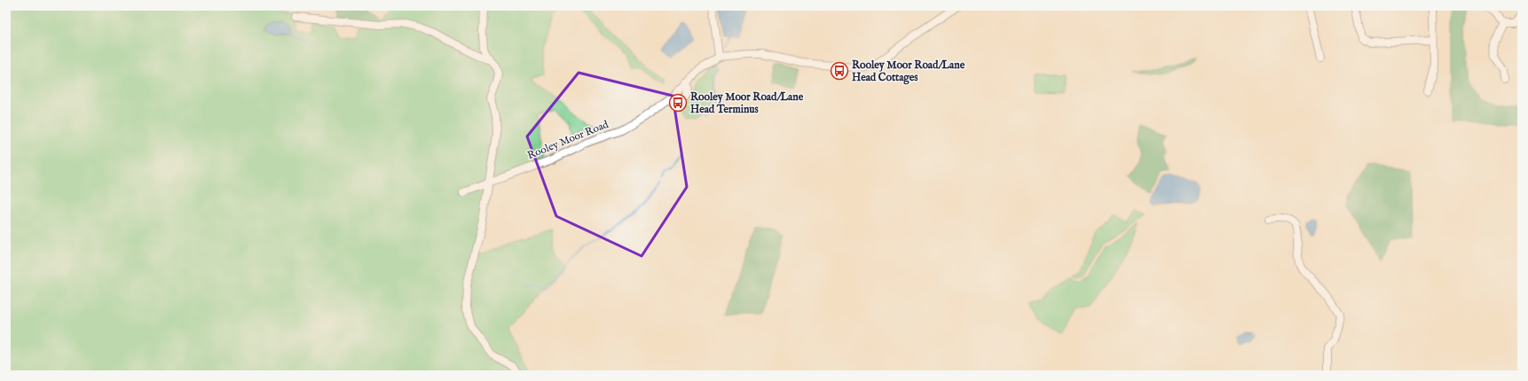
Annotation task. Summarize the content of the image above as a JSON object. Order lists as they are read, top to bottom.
{
  "streets": {
    "street": ["Rooley Moor Road"]
  },
  "places": {
    "bus stop": ["Rooley Moor Road/Lane Head Cottages", "Rooley Moor Road/Lane Head Terminus"]
  }
}
